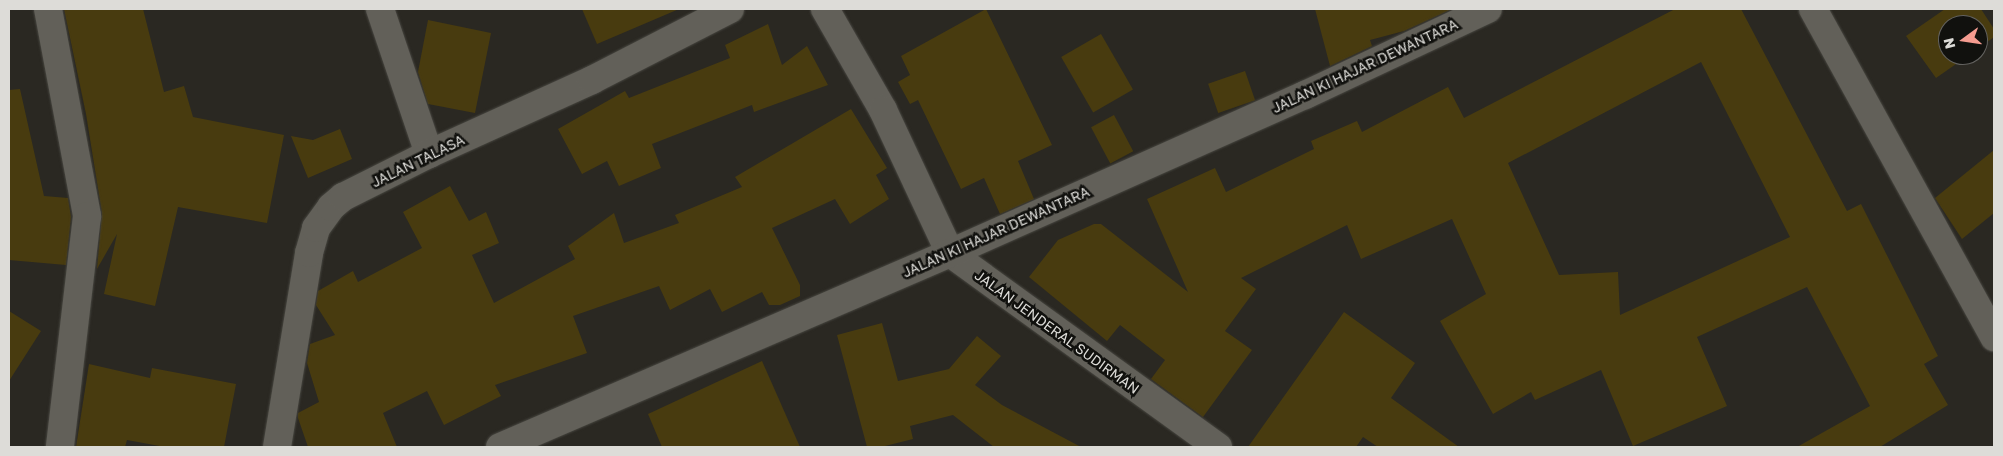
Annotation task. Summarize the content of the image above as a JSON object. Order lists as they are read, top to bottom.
{
  "streets": {
    "street": ["JALAN KI HAJAR DEWANTARA", "JALAN TALASA", "JALAN JENDERAL SUDIRMAN"]
  },
  "crossings": [
    ["JALAN KI HAJAR DEWANTARA", "JALAN JENDERAL SUDIRMAN"]
  ],
  "north": "left"
}
